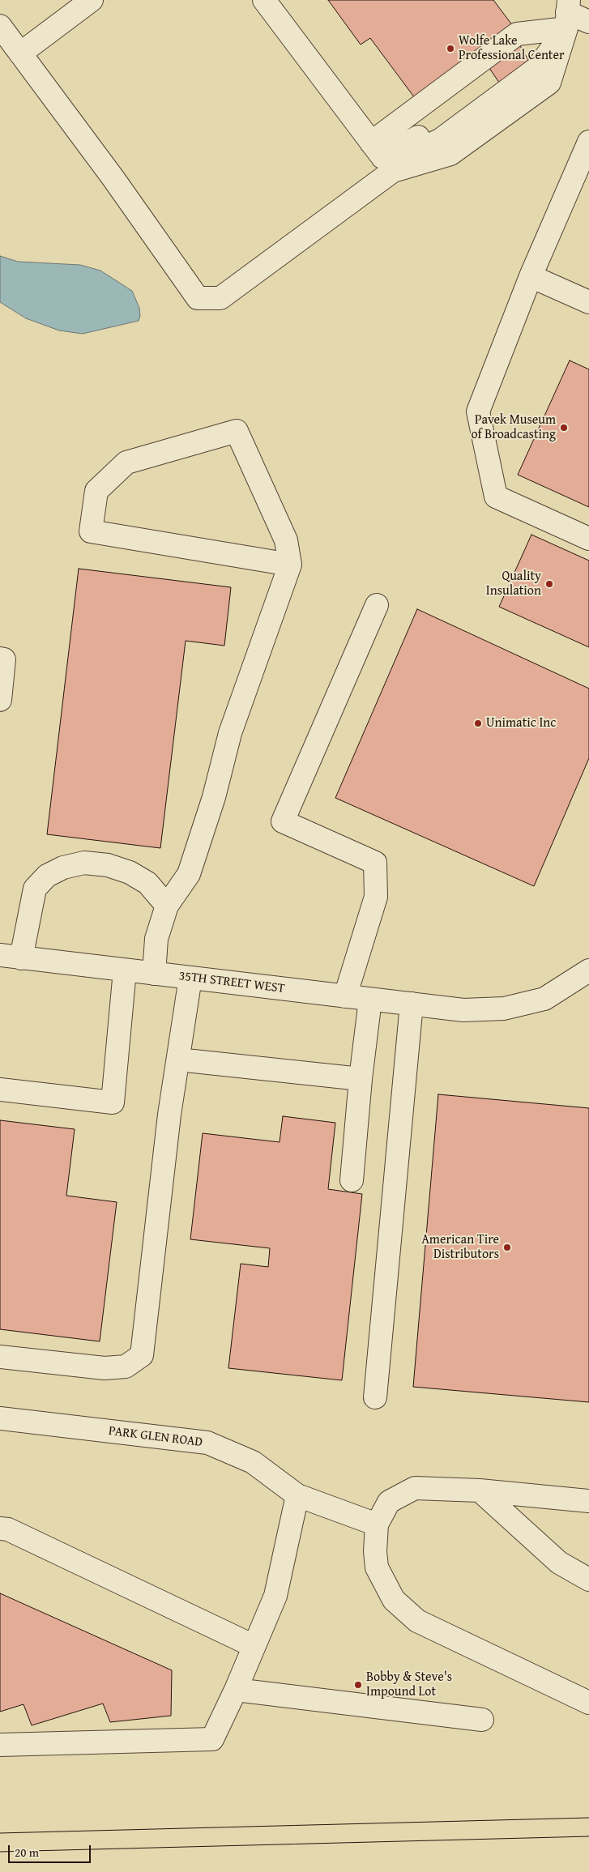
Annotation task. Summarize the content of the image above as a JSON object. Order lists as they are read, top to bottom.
{
  "streets": {
    "street": ["35TH STREET WEST", "PARK GLEN ROAD"]
  },
  "places": [
    "Wolfe Lake Professional Center",
    "Pavek Museum of Broadcasting",
    "Quality Insulation",
    "Unimatic Inc",
    "American Tire Distributors",
    "Bobby & Steve's Impound Lot"
  ],
  "scale_bar": "20 m"
}
